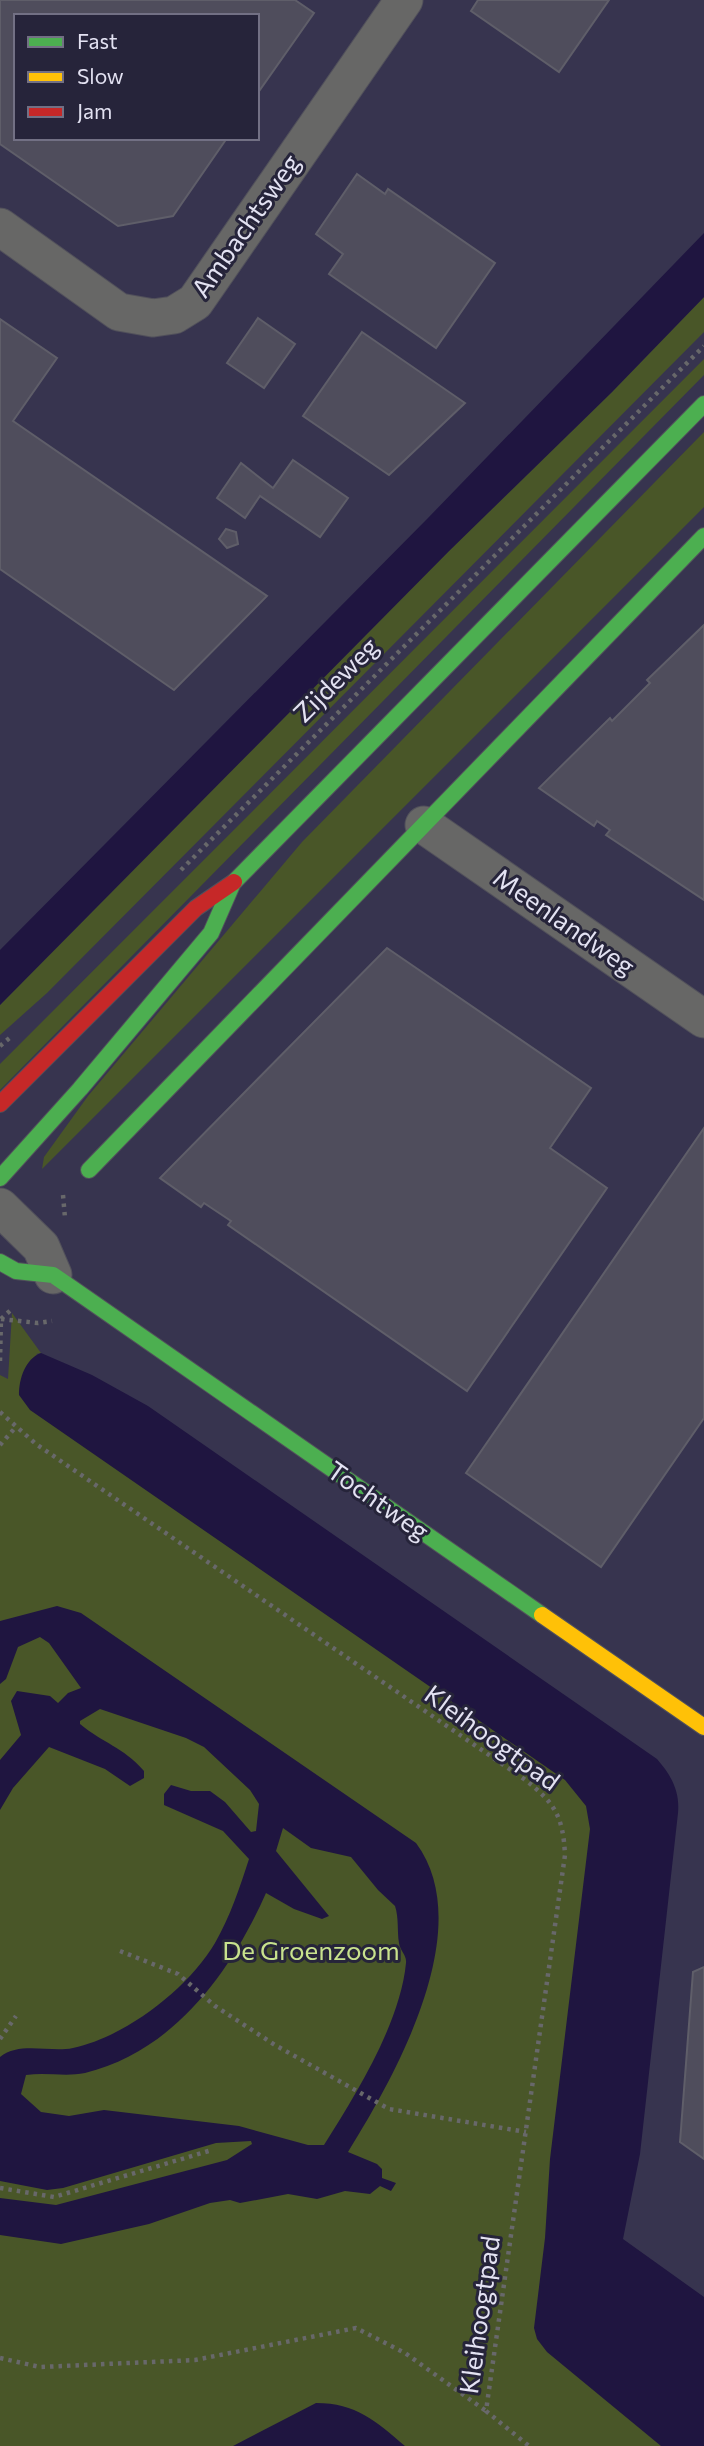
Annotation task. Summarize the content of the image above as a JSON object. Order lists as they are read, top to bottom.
{
  "streets": {
    "street": ["Ambachtsweg", "Meenlandweg", "Tochtweg"],
    "path": ["Zijdeweg", "Kleihoogtpad"]
  },
  "parks": ["De Groenzoom"],
  "legend": ["Fast", "Slow", "Jam"]
}
